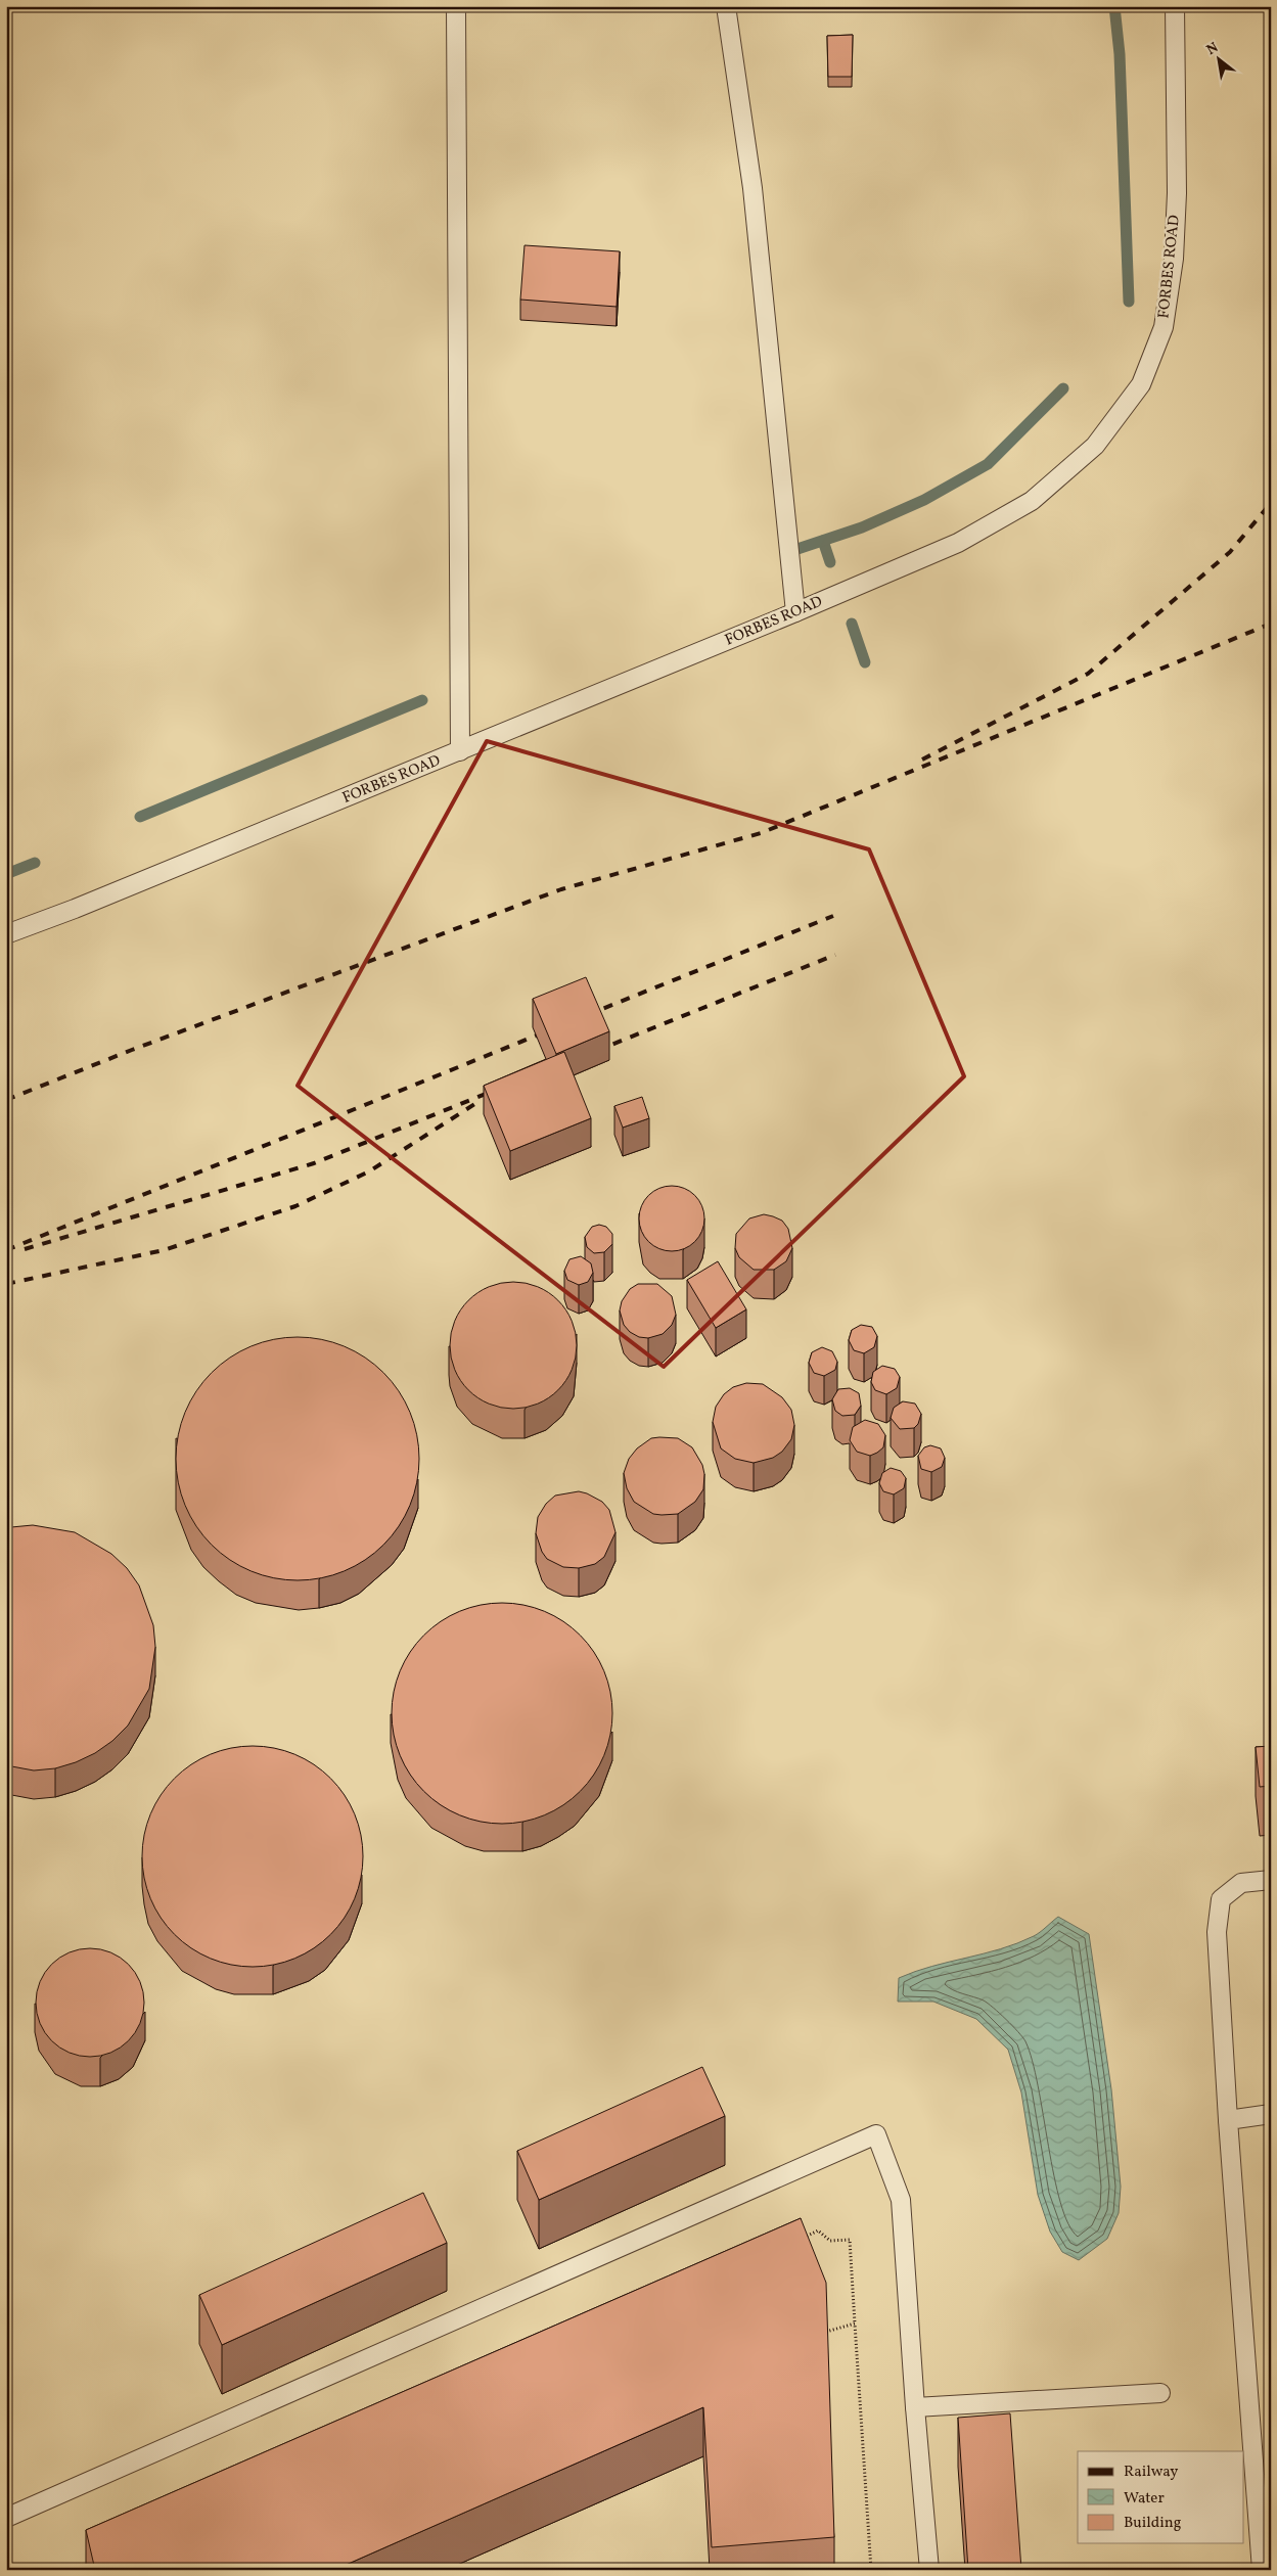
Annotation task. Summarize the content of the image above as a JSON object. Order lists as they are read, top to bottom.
{
  "streets": {
    "lane": ["FORBES ROAD"]
  },
  "legend": ["Railway", "Water", "Building"],
  "north": "top left"
}
